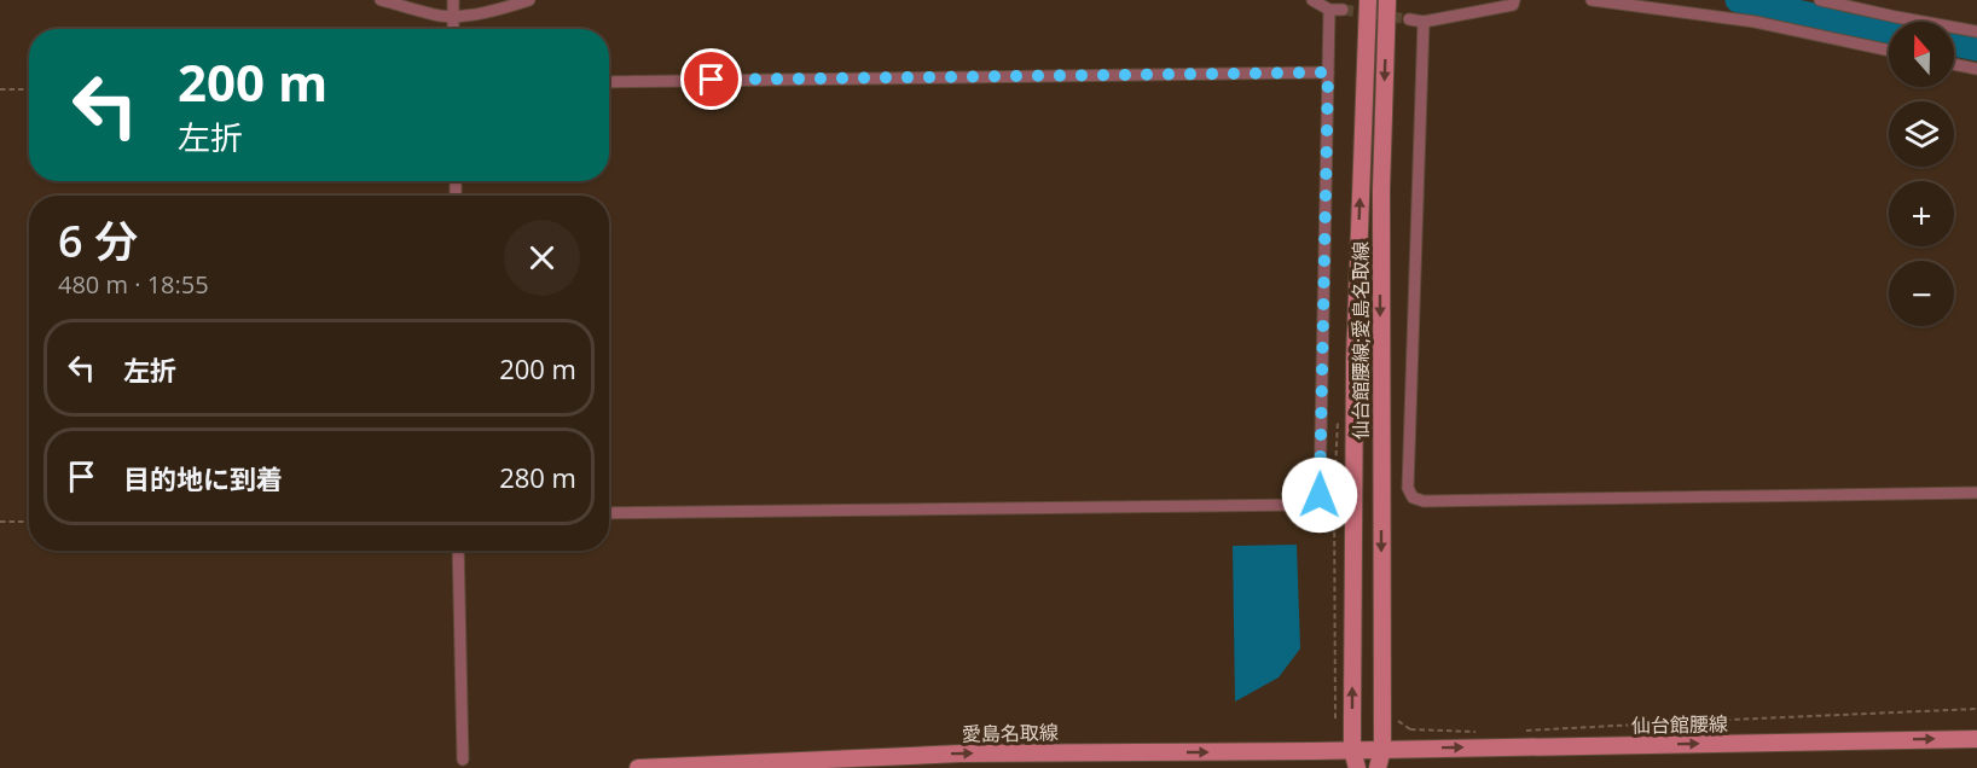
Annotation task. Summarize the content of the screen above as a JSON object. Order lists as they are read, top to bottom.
{
  "streets": {
    "main road": ["仙台館腰線;愛島名取線", "仙台館腰線", "愛島名取線"]
  },
  "crossings": [
    ["仙台館腰線;愛島名取線", "仙台館腰線"],
    ["仙台館腰線;愛島名取線", "愛島名取線"],
    ["仙台館腰線", "愛島名取線"]
  ],
  "one_way": ["仙台館腰線", "愛島名取線"],
  "north": "top",
  "page": {
    "map_buttons": ["+", "−"],
    "turn": ["200 m", "左折"],
    "heading": ["6 分", "480 m · 18:55"],
    "list": [
      {
        "name": "左折",
        "value": "200 m"
      },
      {
        "name": "目的地に到着",
        "value": "280 m"
      }
    ]
  }
}
